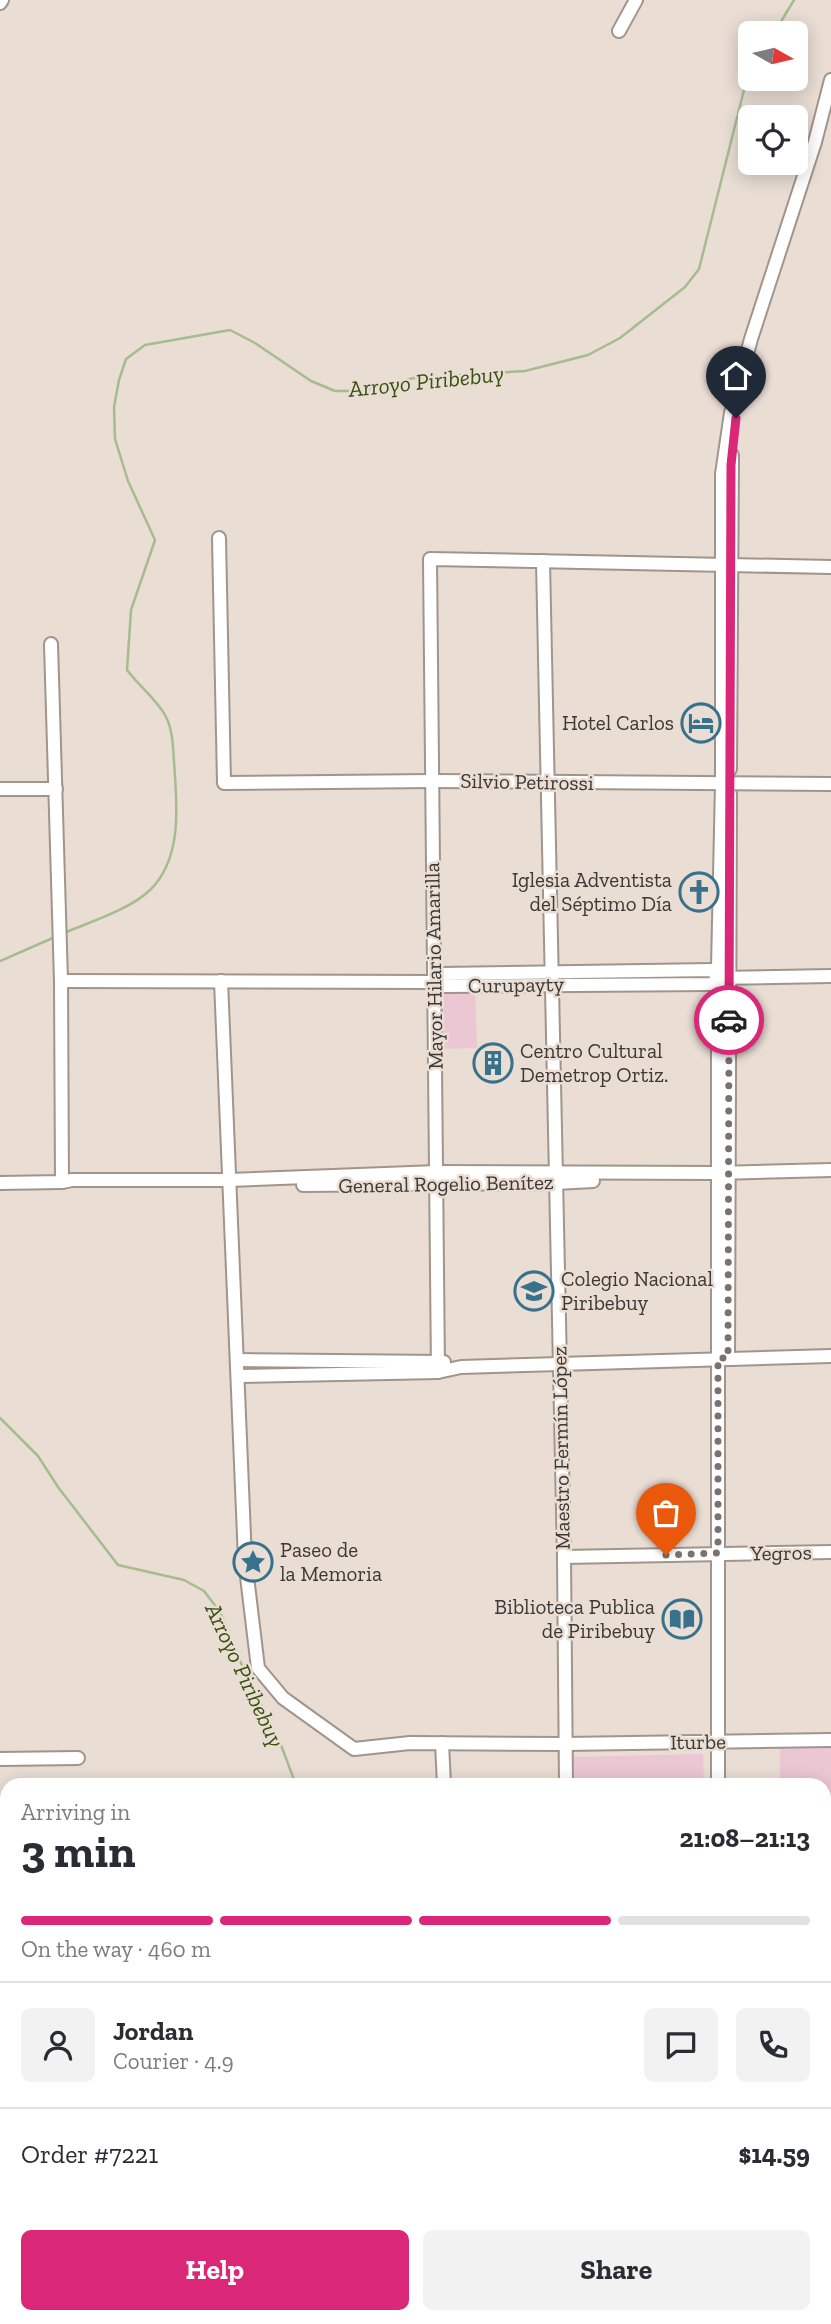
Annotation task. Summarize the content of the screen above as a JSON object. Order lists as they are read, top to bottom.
{
  "streets": {
    "street": [
      "Silvio Petirossi",
      "Mayor Hilario Amarilla",
      "Curupayty",
      "General Rogelio Benítez",
      "Maestro Fermín López",
      "Yegros",
      "Iturbe"
    ]
  },
  "crossings": [
    ["Silvio Petirossi", "Mayor Hilario Amarilla"],
    ["Silvio Petirossi", "Maestro Fermín López"],
    ["Mayor Hilario Amarilla", "Curupayty"],
    ["Mayor Hilario Amarilla", "General Rogelio Benítez"],
    ["Mayor Hilario Amarilla", "Maestro Fermín López"],
    ["Curupayty", "Maestro Fermín López"],
    ["Curupayty", "Iturbe"],
    ["General Rogelio Benítez", "Maestro Fermín López"],
    ["General Rogelio Benítez", "Iturbe"],
    ["Maestro Fermín López", "Yegros"],
    ["Maestro Fermín López", "Iturbe"]
  ],
  "water": ["Arroyo Piribebuy"],
  "places": {
    "hotel": ["Hotel Carlos"],
    "church": ["Iglesia Adventista del Séptimo Día"],
    "building": ["Centro Cultural Demetrop Ortiz."],
    "school or university": ["Colegio Nacional Piribebuy"],
    "place": ["Paseo de la Memoria"],
    "library": ["Biblioteca Publica de Piribebuy"]
  },
  "north": "right",
  "page": {
    "heading": ["3 min", "Arriving in", "21:08–21:13"],
    "panel": [
      "Jordan",
      "Courier · 4.9",
      "Order #7221",
      "$14.59"
    ],
    "bar": "On the way · 460 m",
    "buttons": ["Help", "Share"]
  }
}
